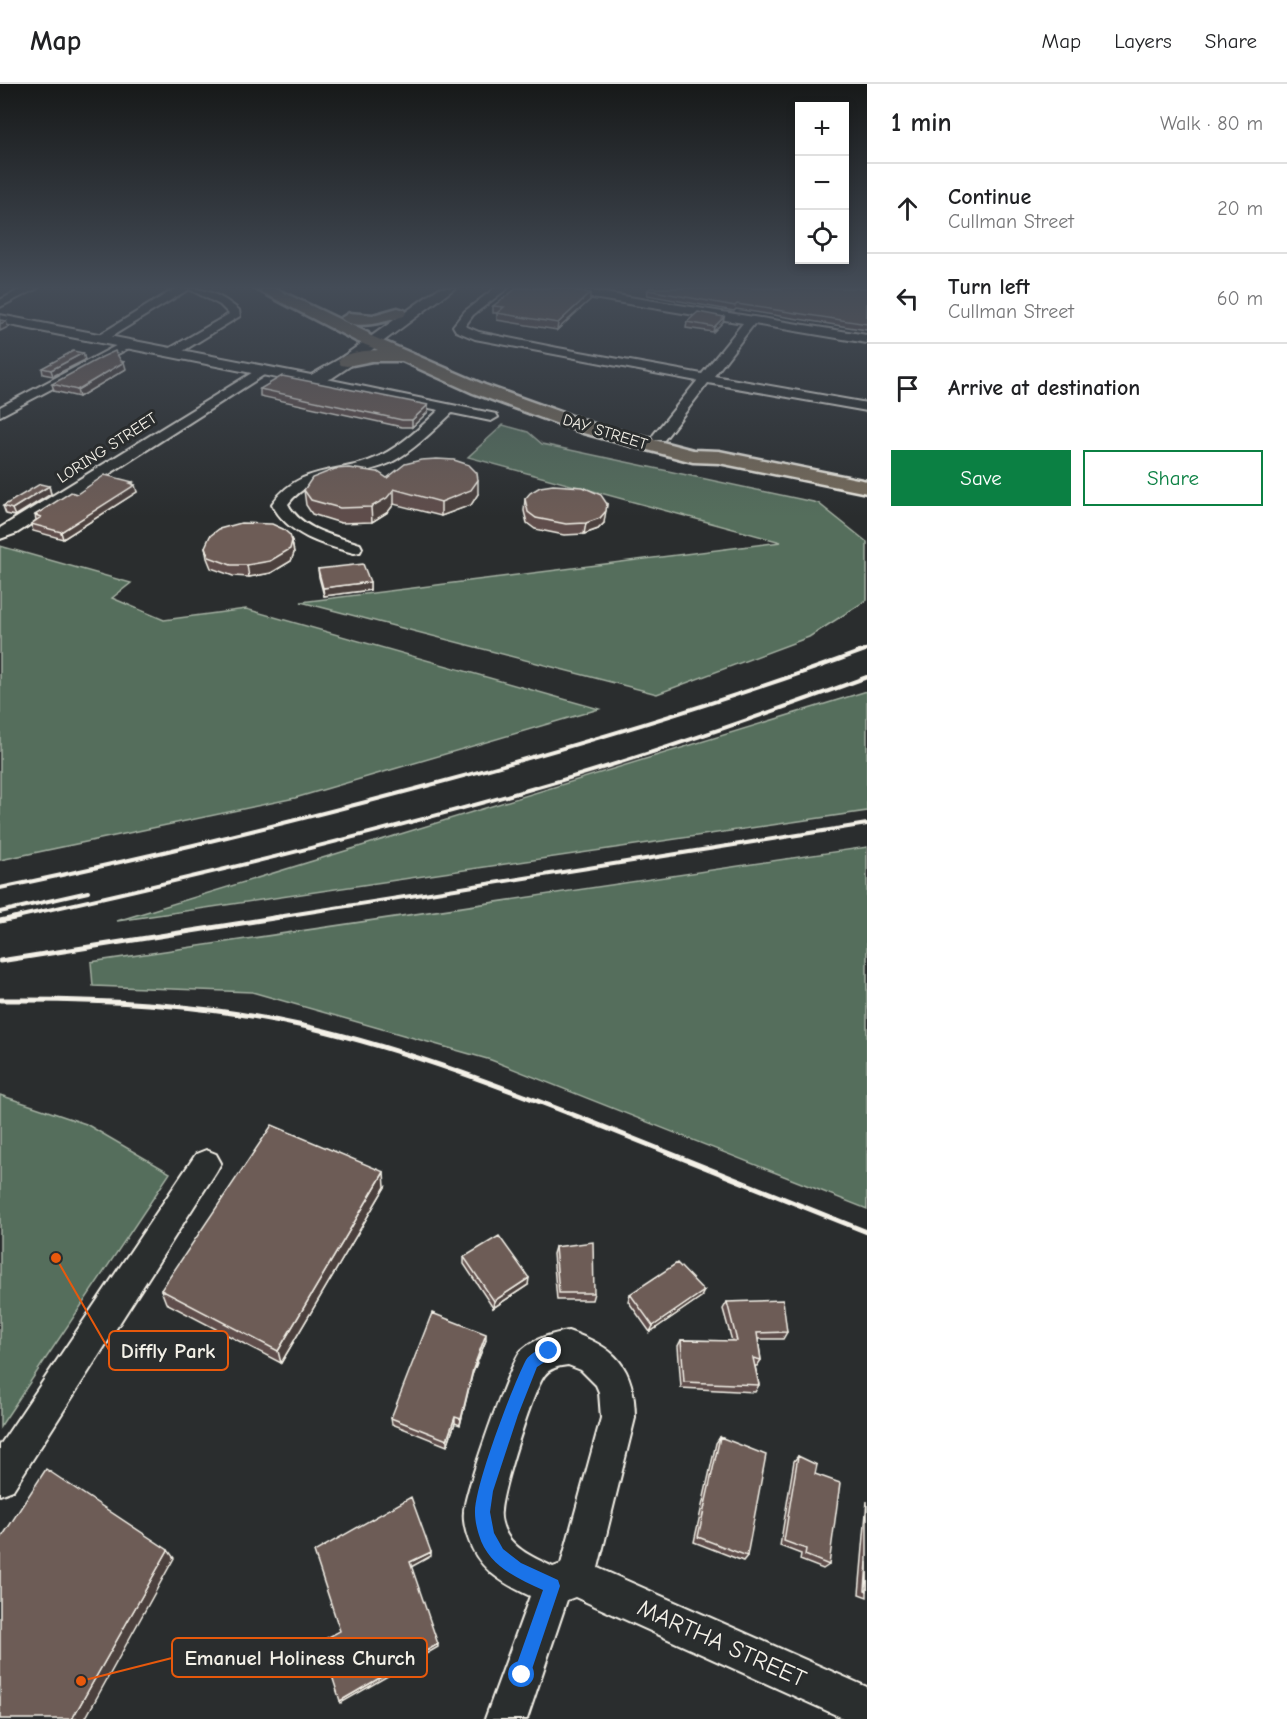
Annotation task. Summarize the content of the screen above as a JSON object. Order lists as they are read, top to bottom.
{
  "streets": {
    "main road": ["DAY STREET"],
    "street": ["LORING STREET", "MARTHA STREET"]
  },
  "places": ["Diffly Park", "Emanuel Holiness Church"],
  "page": {
    "header": "Map",
    "nav": ["Map", "Layers", "Share"],
    "heading": ["1 min", "Walk · 80 m"],
    "map_buttons": ["+", "−"],
    "list": [
      ["Continue", "Cullman Street", "20 m"],
      ["Turn left", "Cullman Street", "60 m"],
      "Arrive at destination"
    ],
    "buttons": ["Save", "Share"]
  }
}
